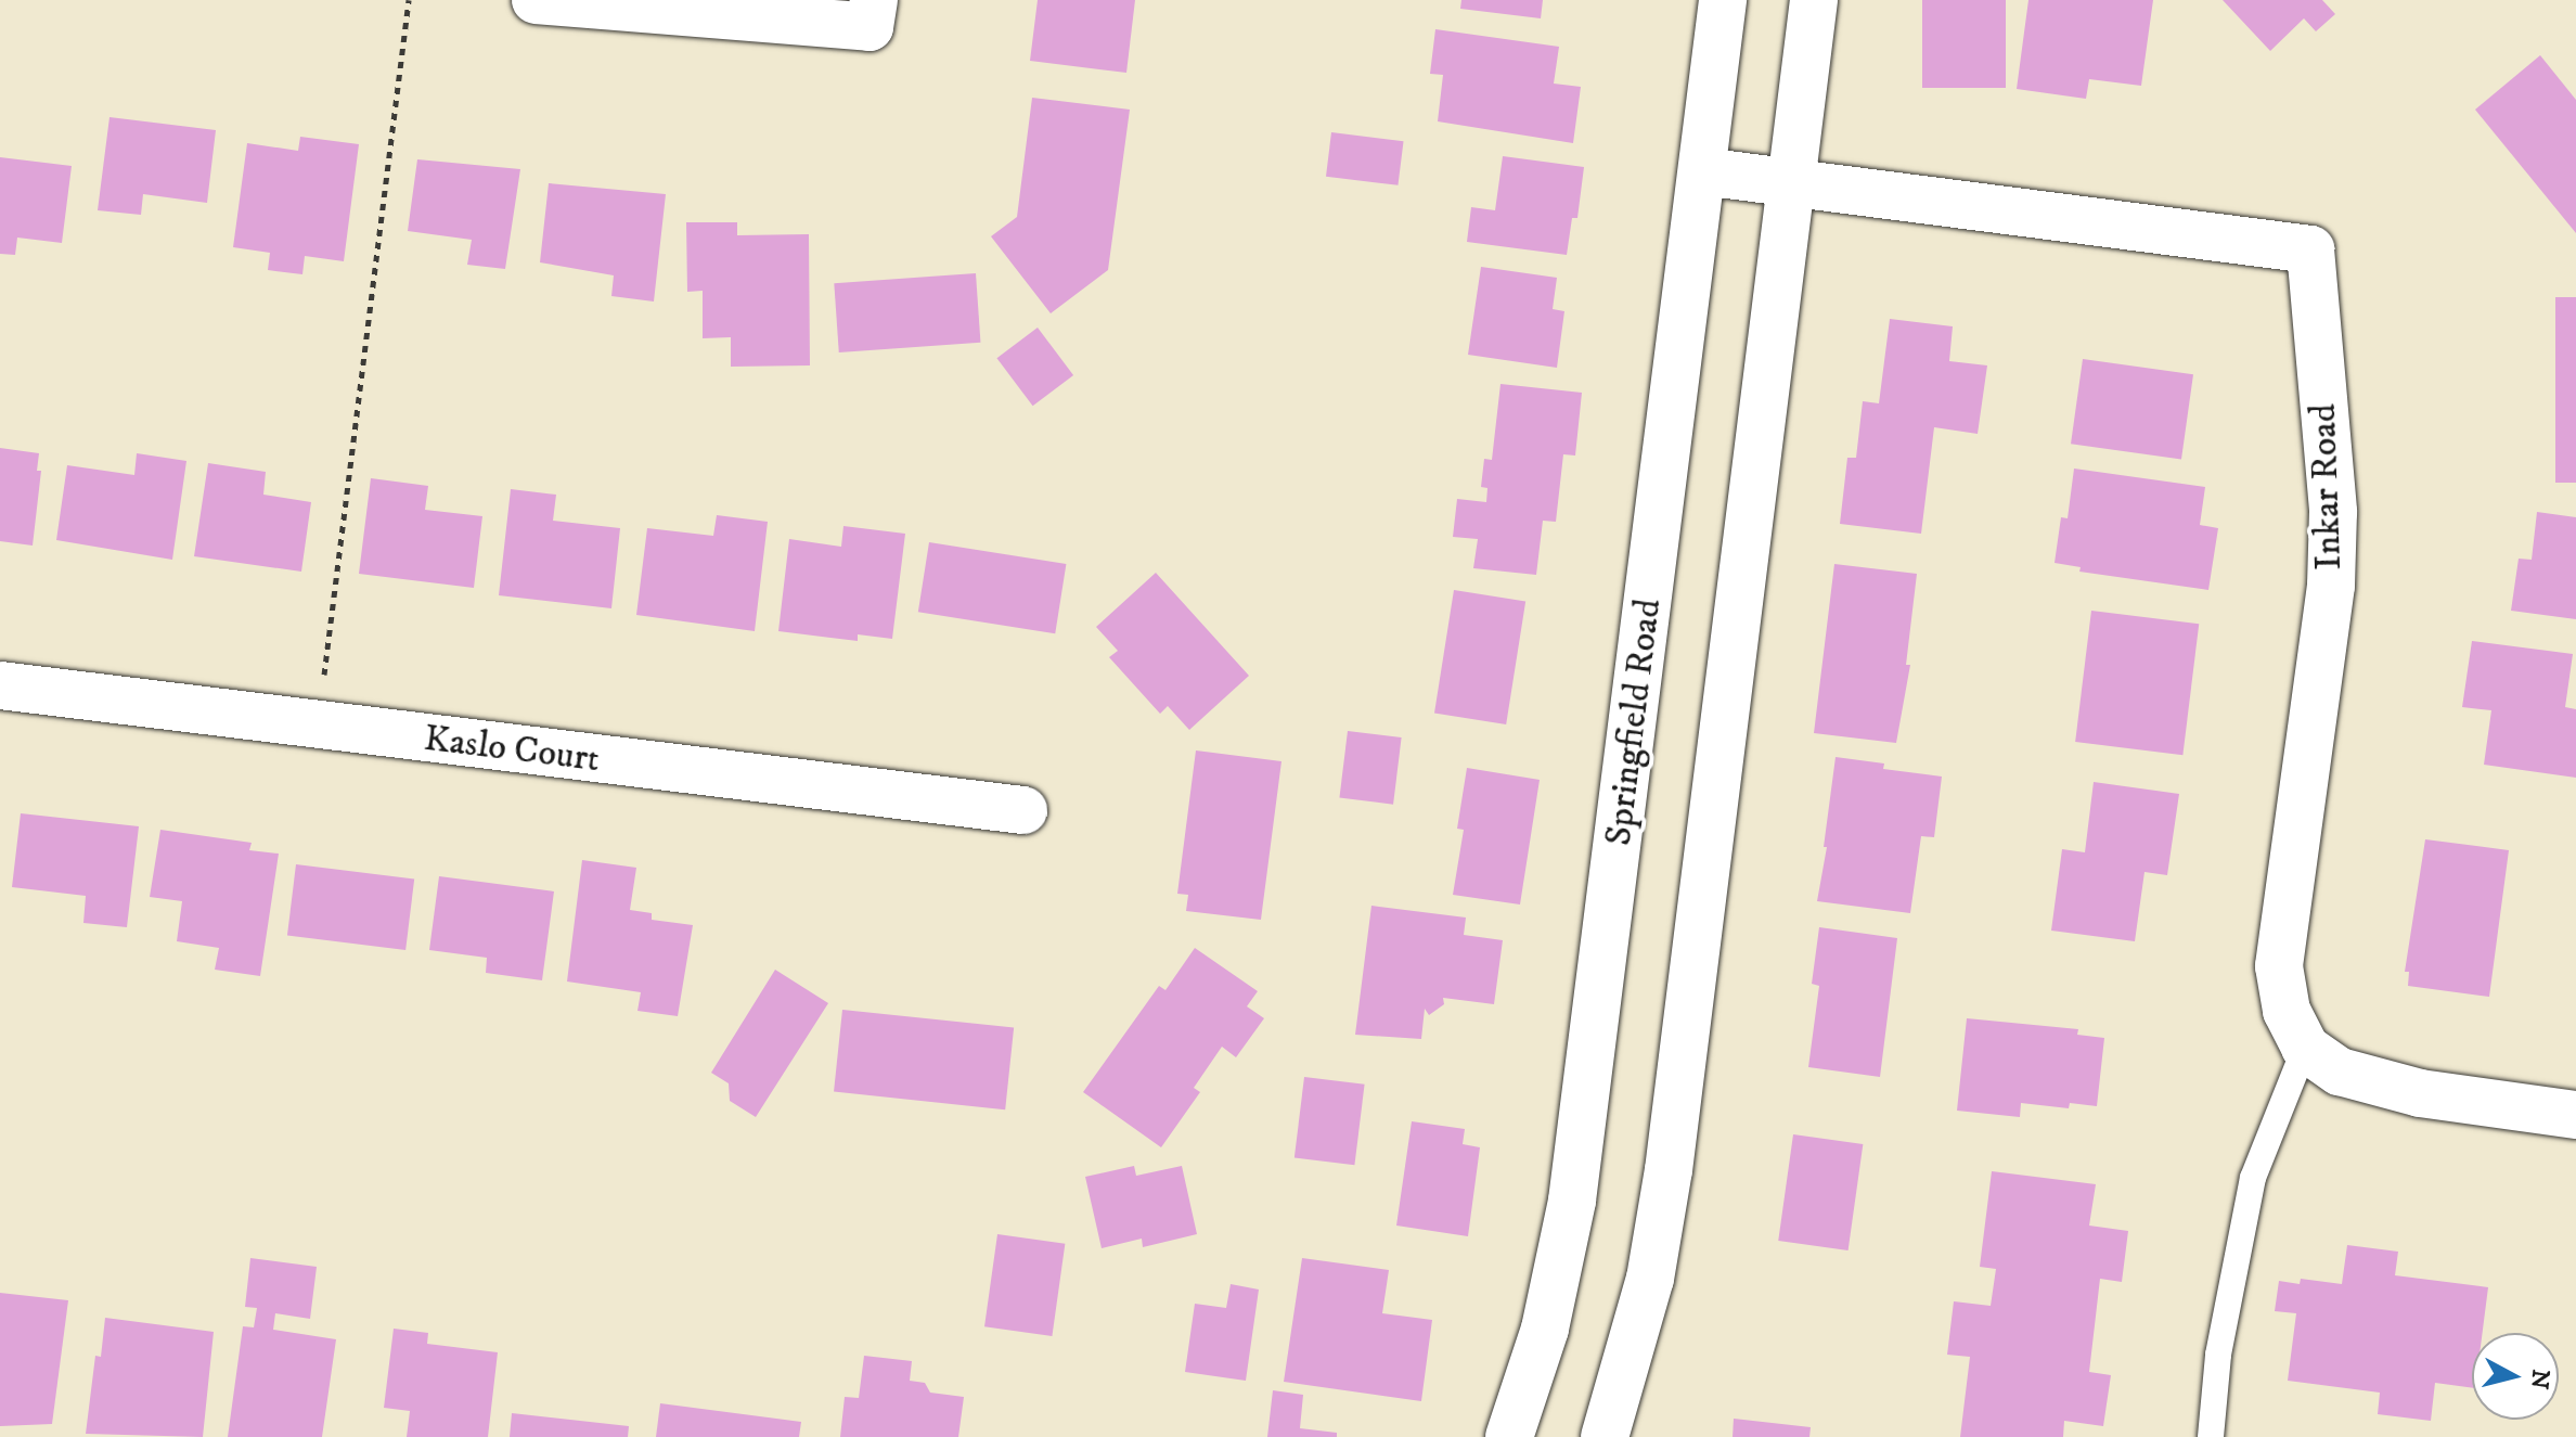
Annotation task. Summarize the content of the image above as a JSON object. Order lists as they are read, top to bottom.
{
  "streets": {
    "street": ["Inkar Road", "Springfield Road", "Kaslo Court"]
  },
  "crossings": [
    ["Inkar Road", "Springfield Road"]
  ],
  "north": "right"
}
